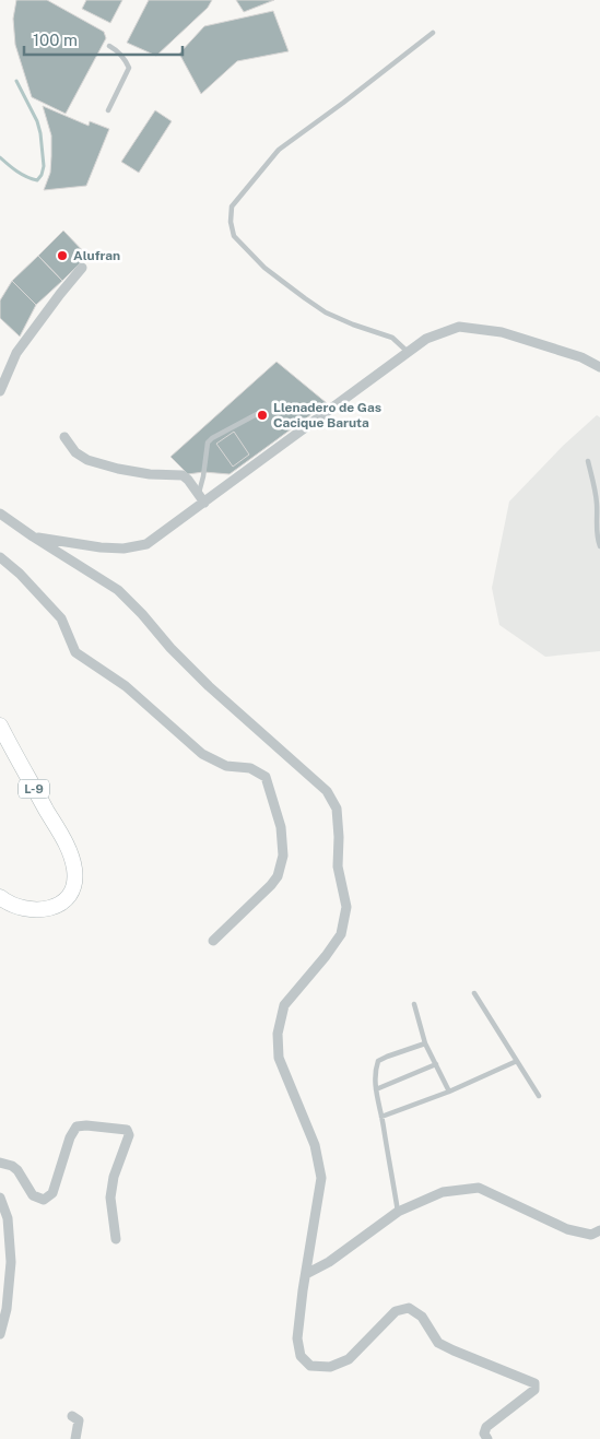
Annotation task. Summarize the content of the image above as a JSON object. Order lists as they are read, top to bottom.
{
  "streets": {
    "main road": ["L-9"]
  },
  "places": ["Alufran", "Llenadero de Gas Cacique Baruta"],
  "scale_bar": "100 m"
}
